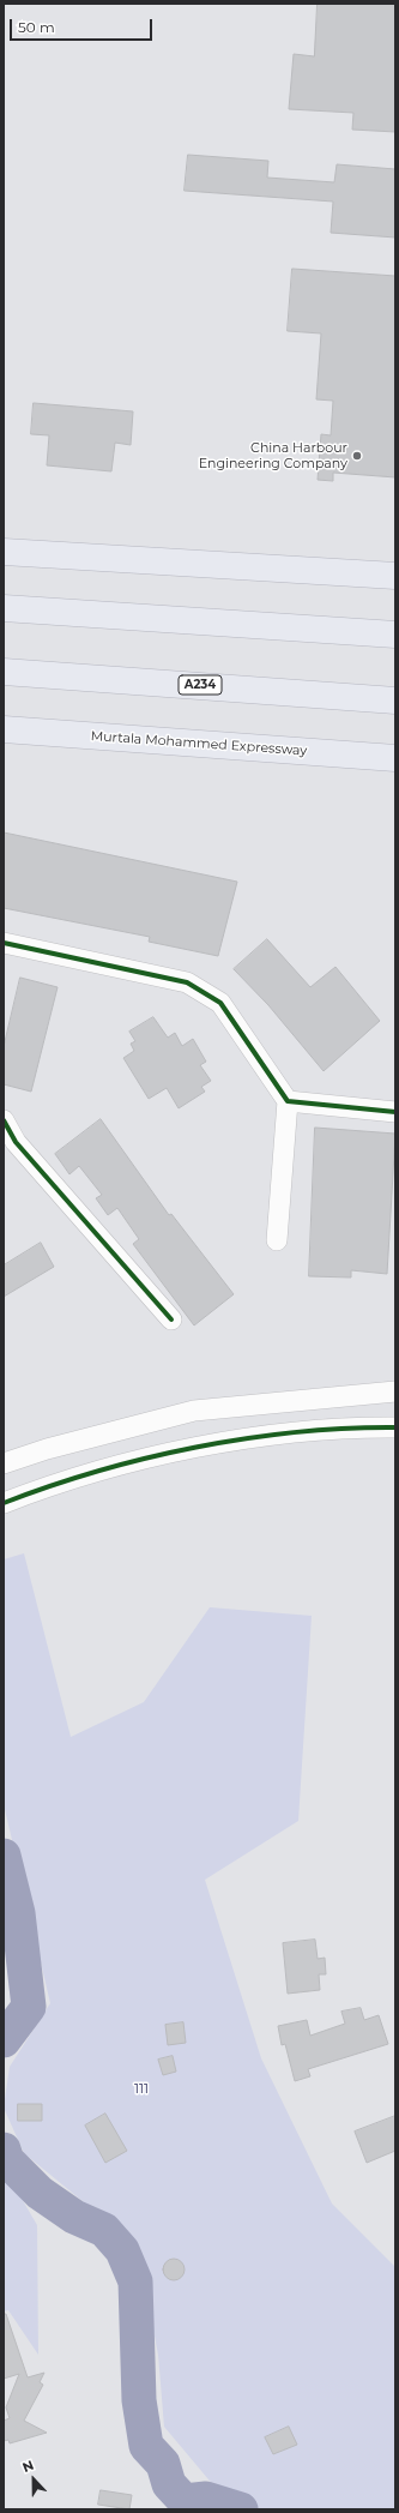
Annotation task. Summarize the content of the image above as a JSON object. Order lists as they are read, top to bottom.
{
  "streets": {
    "highway": ["A234", "Murtala Mohammed Expressway"]
  },
  "parks": ["111"],
  "places": ["China Harbour Engineering Company"],
  "scale_bar": "50 m",
  "north": "top"
}
